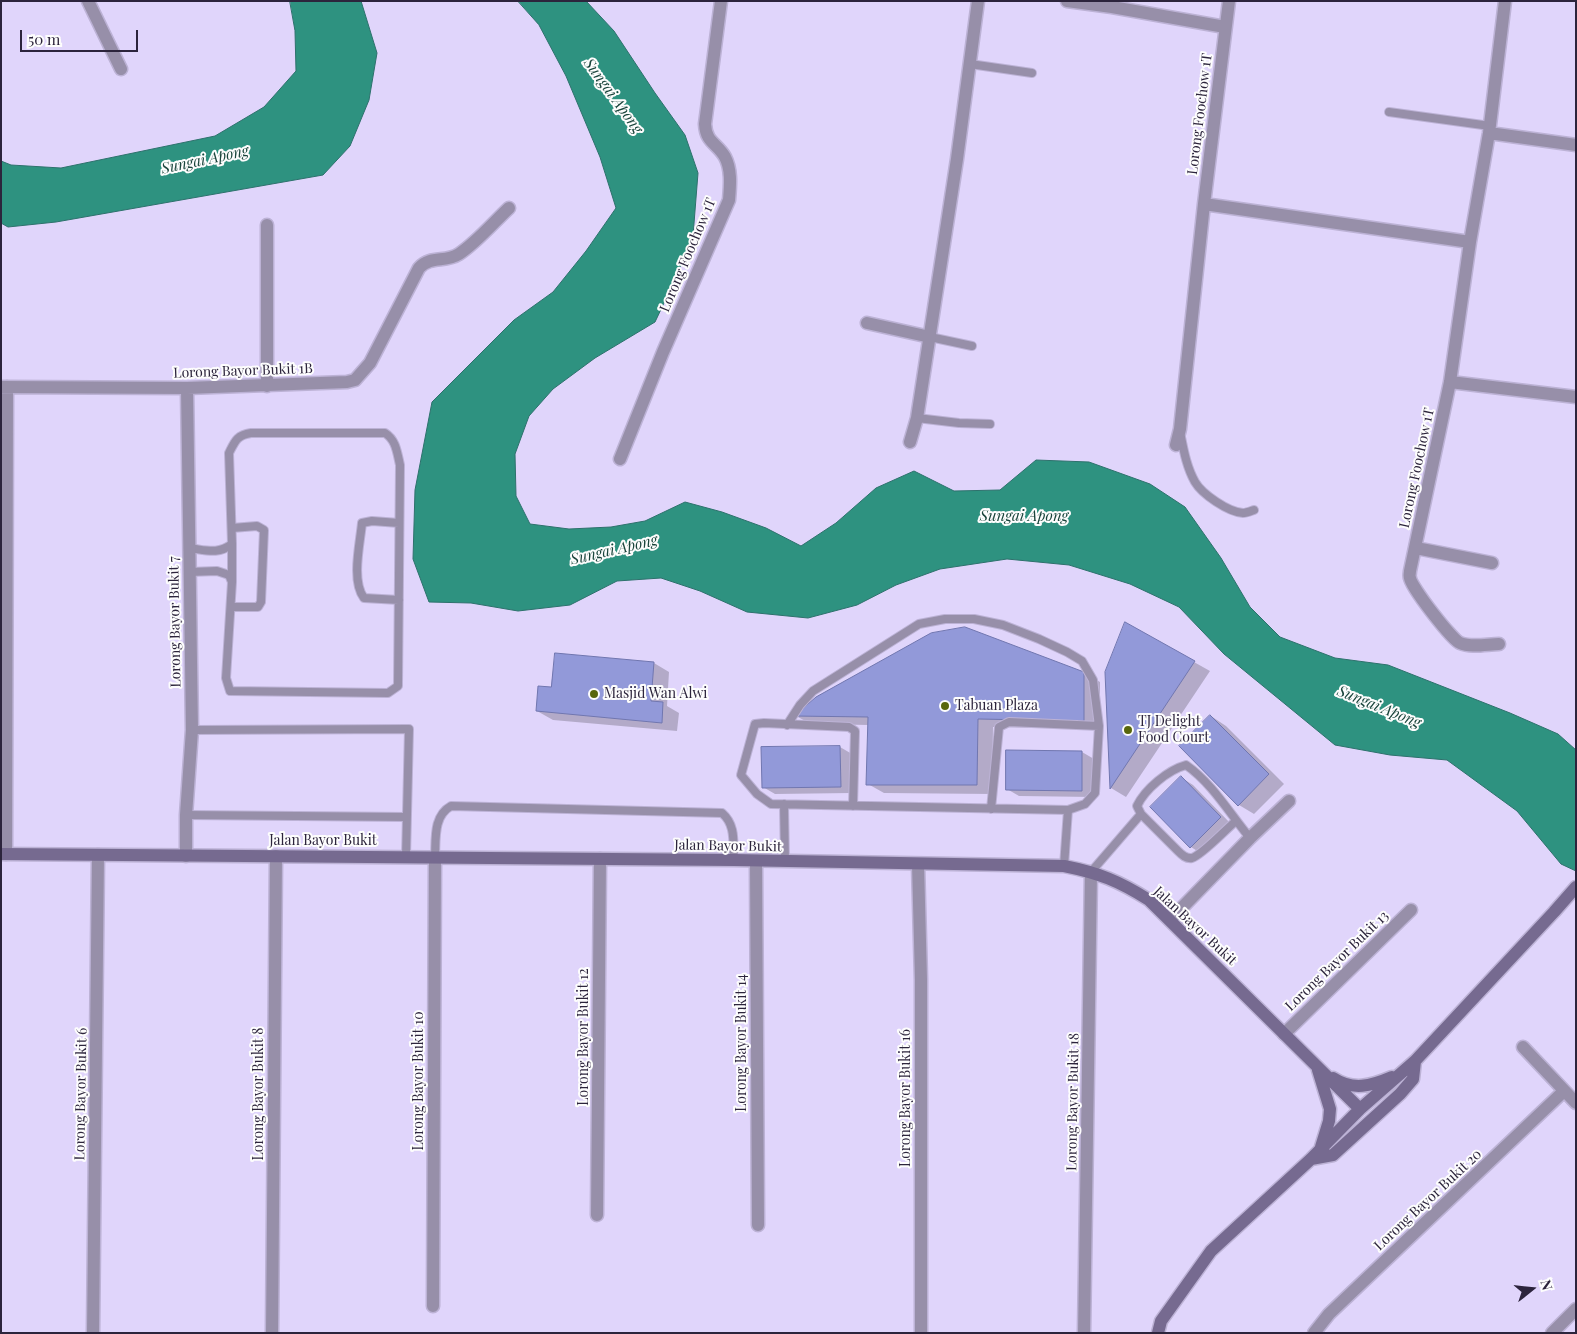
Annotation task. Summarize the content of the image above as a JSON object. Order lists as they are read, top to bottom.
{
  "streets": {
    "street": [
      "Lorong Foochow 1T",
      "Lorong Bayor Bukit 1B",
      "Lorong Bayor Bukit 7",
      "Jalan Bayor Bukit",
      "Lorong Bayor Bukit 13",
      "Lorong Bayor Bukit 12",
      "Lorong Bayor Bukit 14",
      "Lorong Bayor Bukit 10",
      "Lorong Bayor Bukit 6",
      "Lorong Bayor Bukit 8",
      "Lorong Bayor Bukit 16",
      "Lorong Bayor Bukit 18",
      "Lorong Bayor Bukit 20"
    ]
  },
  "crossings": [
    ["Lorong Bayor Bukit 1B", "Lorong Bayor Bukit 7"],
    ["Lorong Bayor Bukit 7", "Jalan Bayor Bukit"],
    ["Jalan Bayor Bukit", "Lorong Bayor Bukit 13"],
    ["Jalan Bayor Bukit", "Lorong Bayor Bukit 12"],
    ["Jalan Bayor Bukit", "Lorong Bayor Bukit 14"],
    ["Jalan Bayor Bukit", "Lorong Bayor Bukit 10"],
    ["Jalan Bayor Bukit", "Lorong Bayor Bukit 6"],
    ["Jalan Bayor Bukit", "Lorong Bayor Bukit 8"],
    ["Jalan Bayor Bukit", "Lorong Bayor Bukit 16"],
    ["Jalan Bayor Bukit", "Lorong Bayor Bukit 18"]
  ],
  "water": ["Sungai Apong"],
  "places": ["Masjid Wan Alwi", "Tabuan Plaza", "TJ Delight Food Court"],
  "scale_bar": "50 m",
  "north": "right"
}
